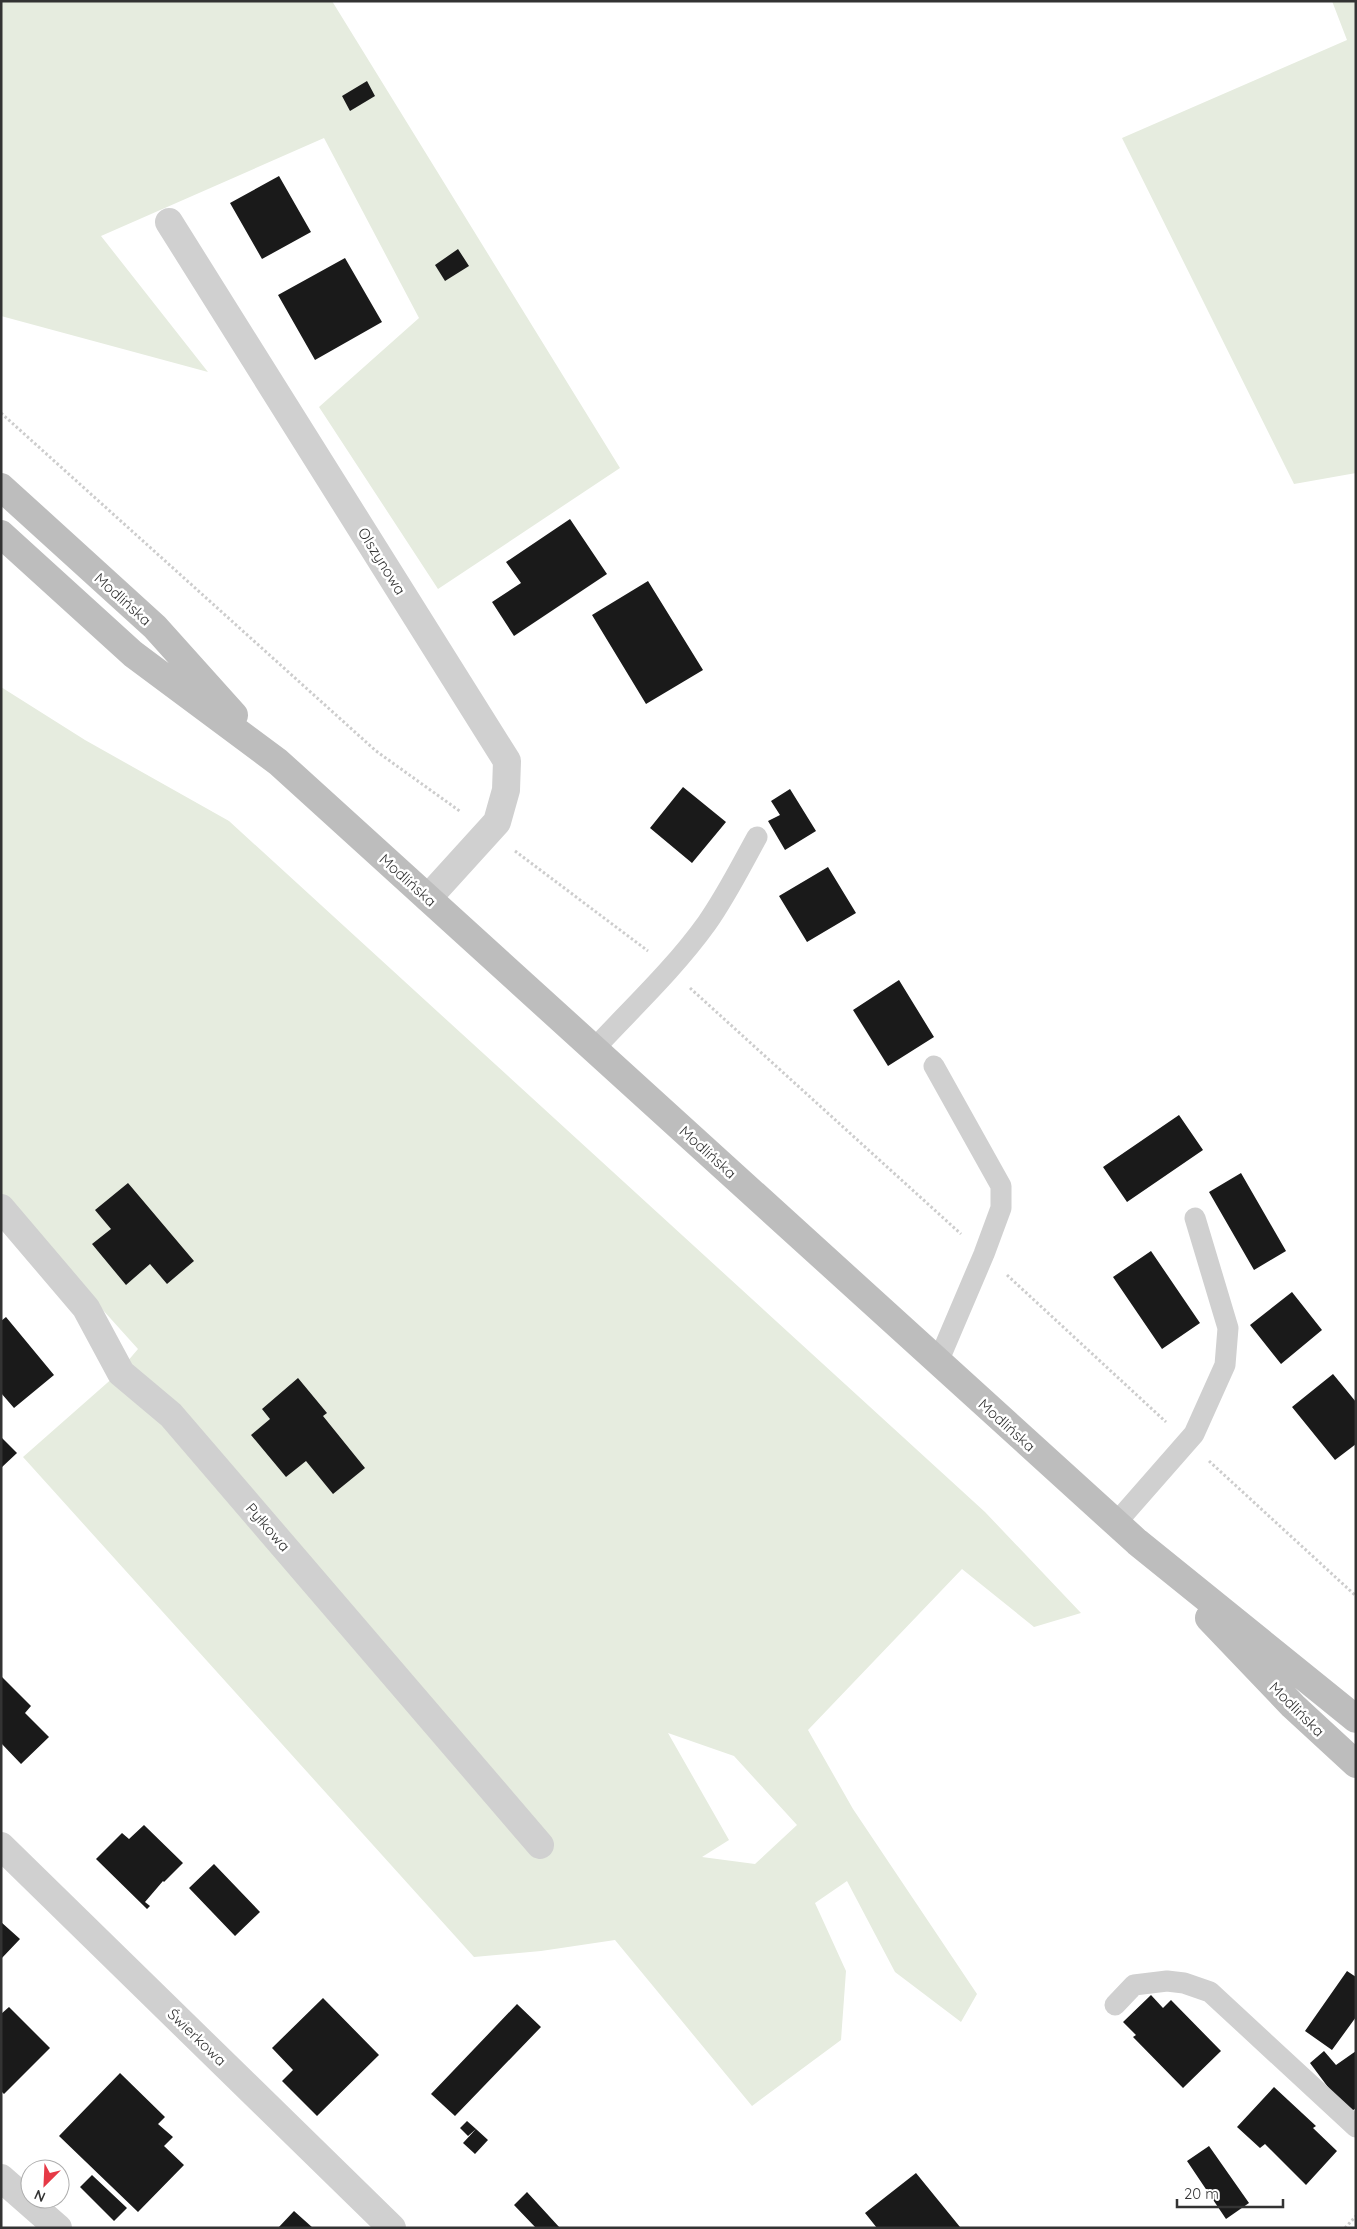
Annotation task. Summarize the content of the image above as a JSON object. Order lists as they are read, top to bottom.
{
  "streets": {
    "main road": ["Modlińska"],
    "street": ["Olszynowa", "Pyłkowa", "Świerkowa"]
  },
  "crossings": [
    ["Olszynowa", "Modlińska"]
  ],
  "scale_bar": "20 m",
  "north": "bottom left"
}
